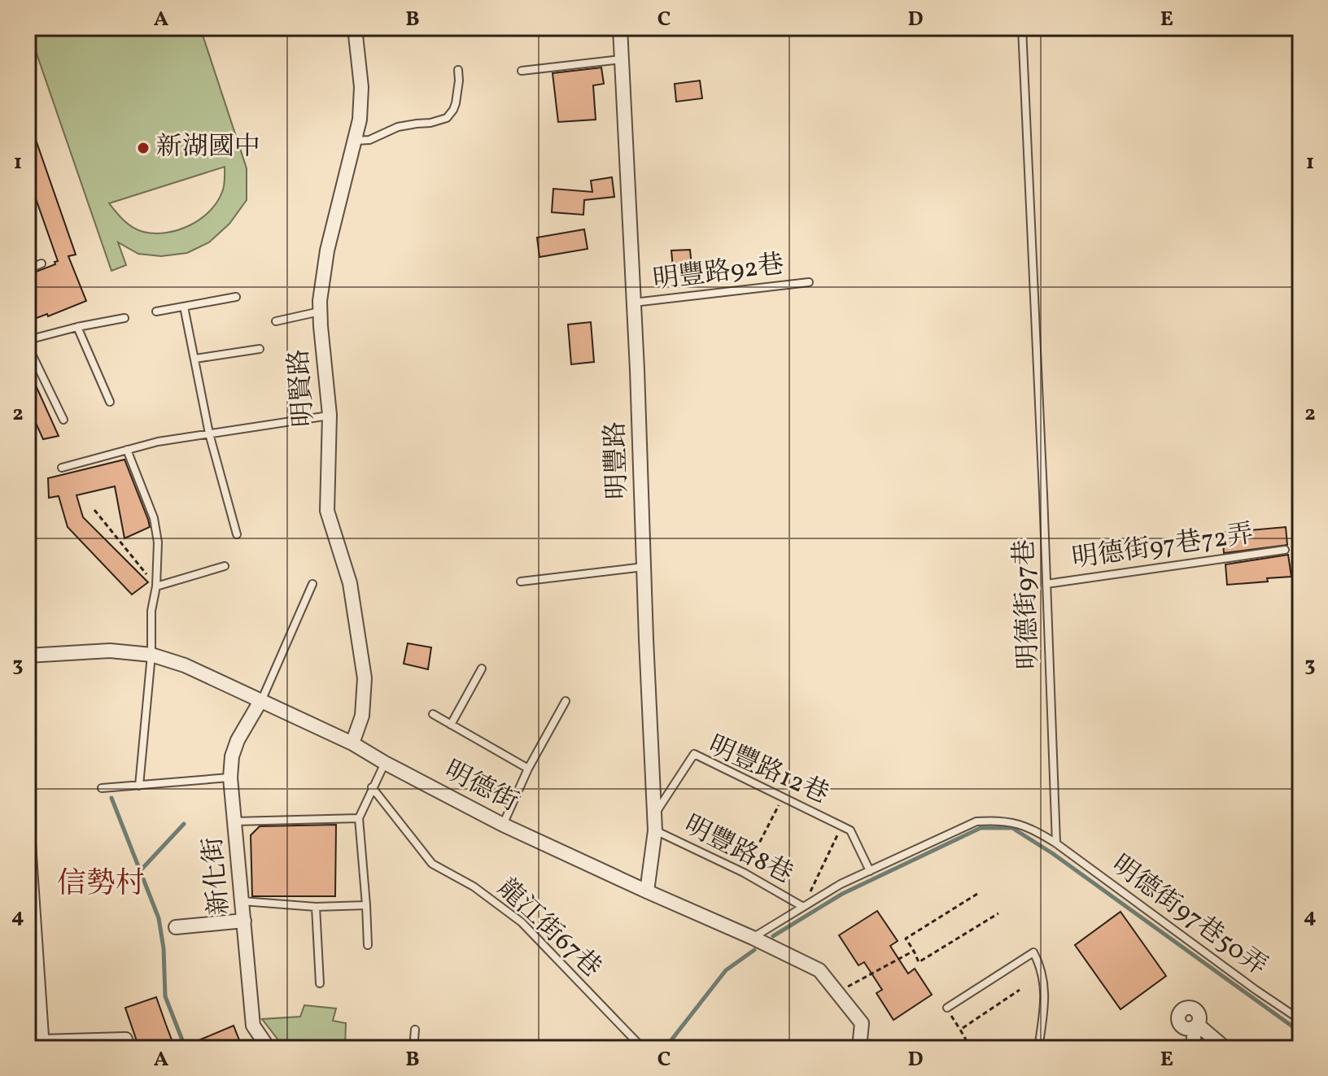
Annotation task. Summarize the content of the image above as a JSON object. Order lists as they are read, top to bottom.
{
  "streets": {
    "street": [
      "明賢路",
      "明豐路",
      "明德街",
      "新化街"
    ],
    "lane": [
      "明豐路92巷",
      "明德街97巷72弄",
      "明德街97巷",
      "明豐路12巷",
      "明豐路8巷",
      "明德街97巷50弄",
      "龍江街67巷"
    ]
  },
  "crossings": [
    ["明豐路92巷", "明豐路"],
    ["明賢路", "明德街"],
    ["明豐路", "明豐路12巷"],
    ["明豐路", "明德街"],
    ["明豐路", "明豐路8巷"],
    ["明德街97巷72弄", "明德街97巷"],
    ["明德街97巷", "明德街97巷50弄"],
    ["明德街", "新化街"]
  ],
  "districts": ["信勢村"],
  "places": ["新湖國中"],
  "grid": {
    "columns": [
      "A",
      "B",
      "C",
      "D",
      "E"
    ],
    "rows": [
      "1",
      "2",
      "3",
      "4"
    ]
  }
}
